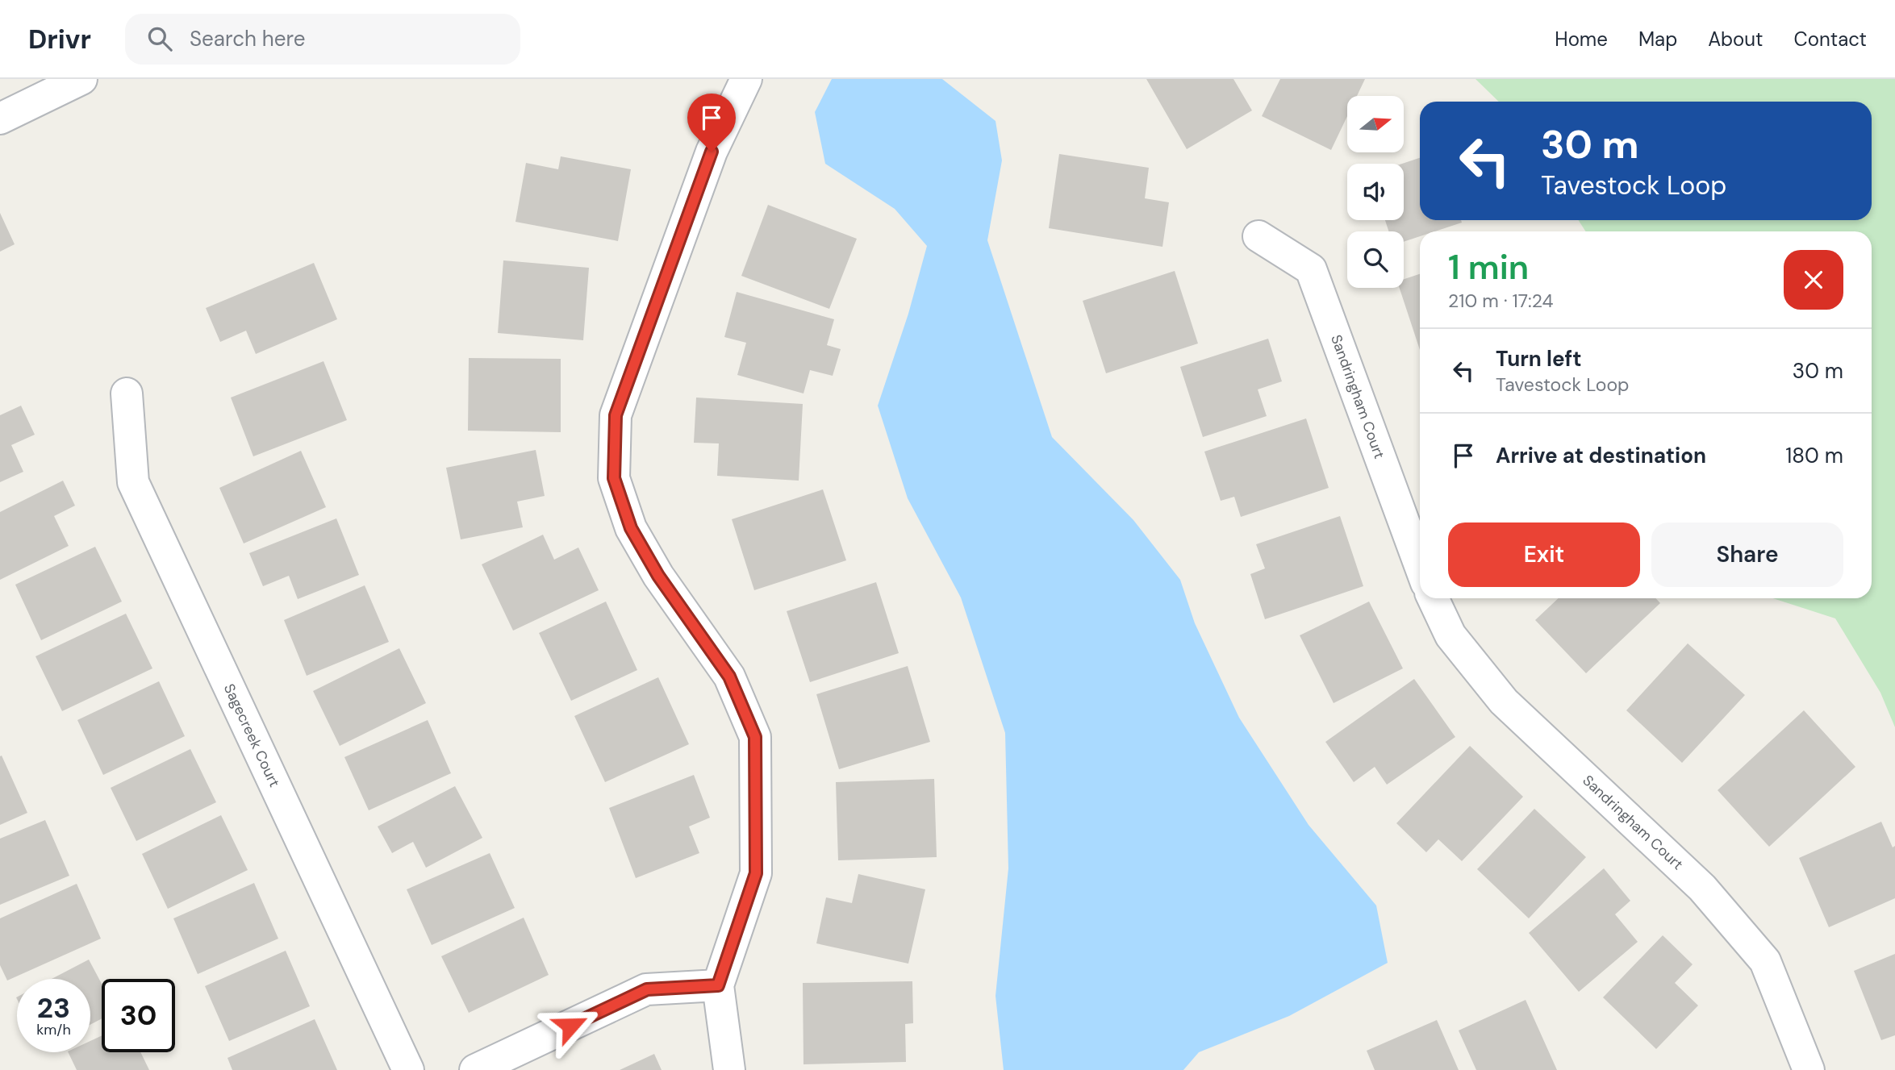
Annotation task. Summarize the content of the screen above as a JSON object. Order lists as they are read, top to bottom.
{
  "streets": {
    "street": ["Sandringham Court", "Sagecreek Court"]
  },
  "north": "right",
  "page": {
    "header": "Drivr",
    "search": "Search here",
    "nav": [
      "Home",
      "Map",
      "About",
      "Contact"
    ],
    "turn": ["30 m", "Tavestock Loop"],
    "heading": ["1 min", "210 m · 17:24"],
    "list": [
      {
        "name": "Turn left",
        "note": "Tavestock Loop",
        "value": "30 m"
      },
      {
        "name": "Arrive at destination",
        "value": "180 m"
      }
    ],
    "buttons": ["Exit", "Share"],
    "speed": "23 km/h",
    "limit": "30"
  }
}
